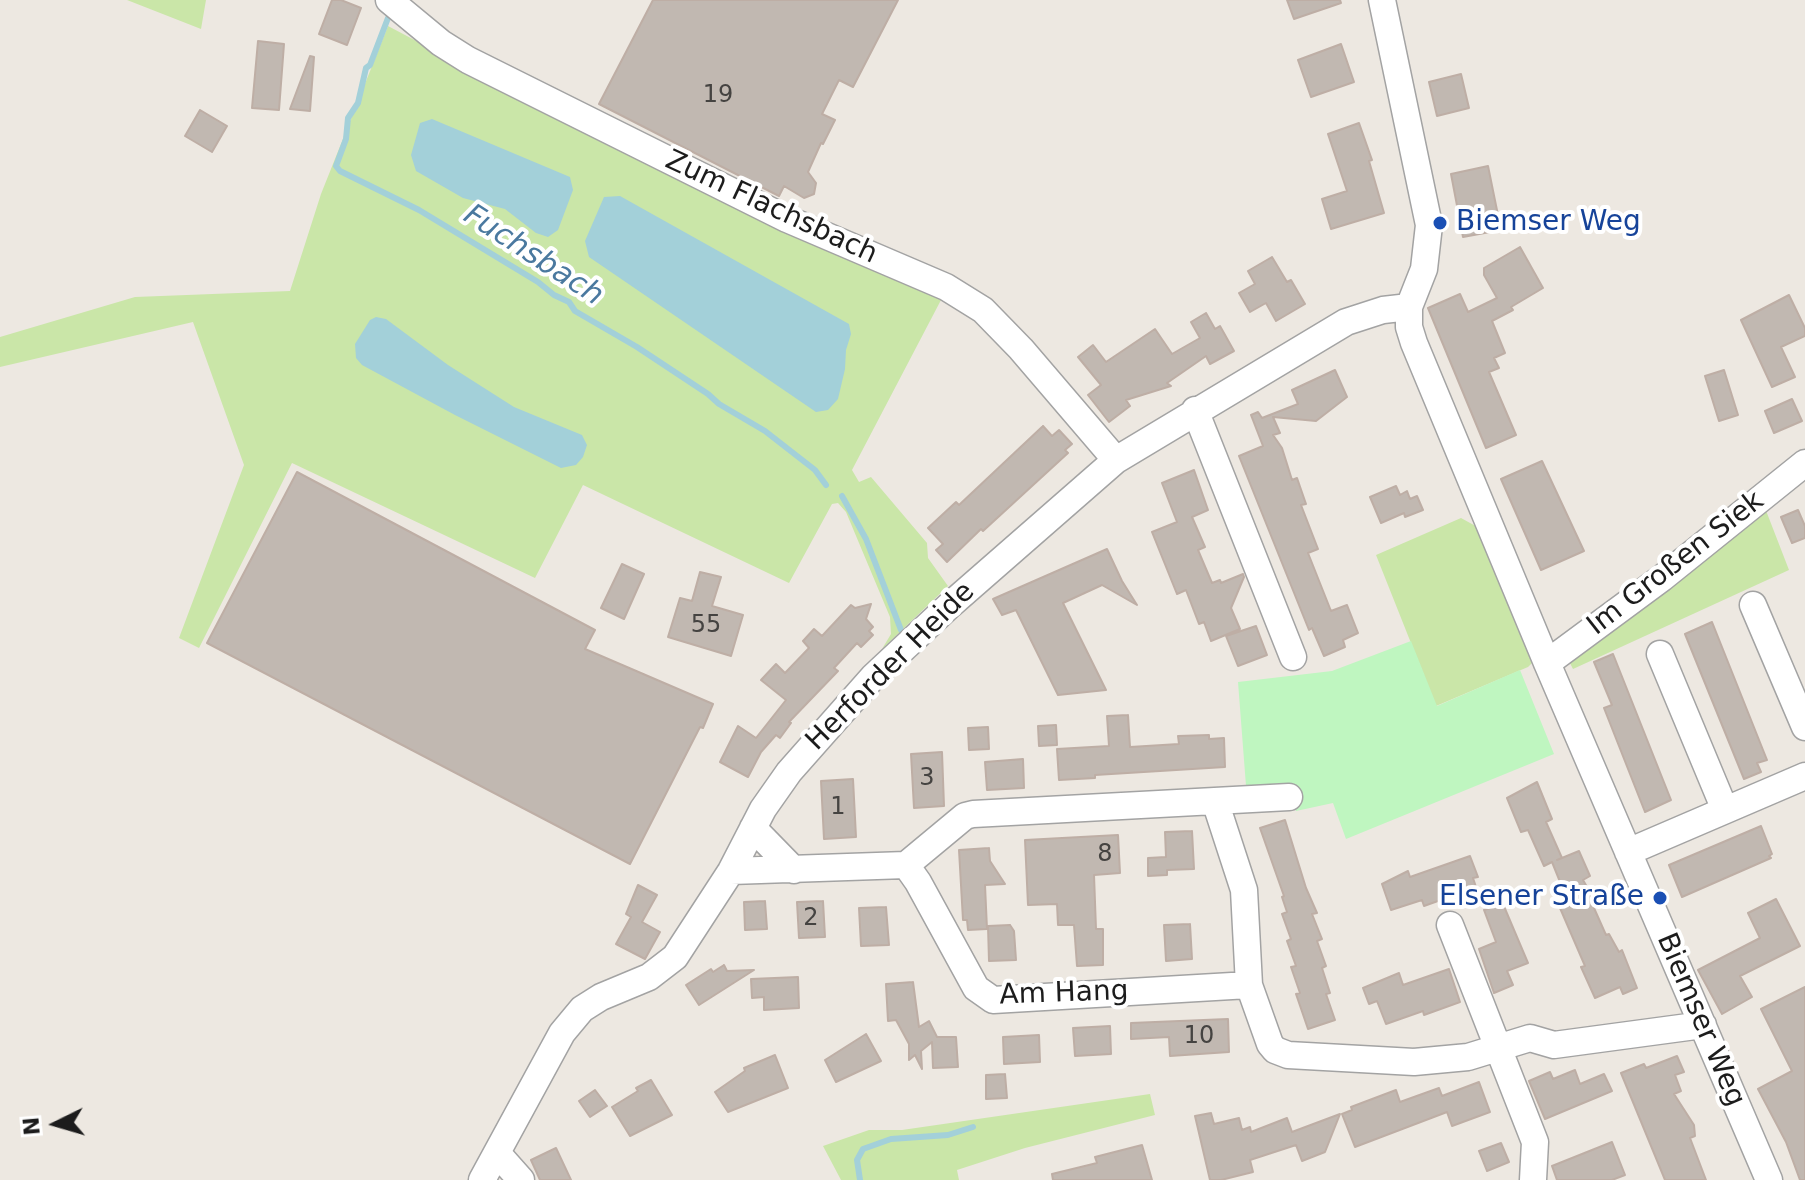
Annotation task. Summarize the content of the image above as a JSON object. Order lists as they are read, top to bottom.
{
  "streets": {
    "street": [
      "Zum Flachsbach",
      "Im Großen Siek",
      "Herforder Heide",
      "Am Hang",
      "Biemser Weg"
    ]
  },
  "crossings": [
    ["Zum Flachsbach", "Herforder Heide"],
    ["Im Großen Siek", "Biemser Weg"],
    ["Herforder Heide", "Biemser Weg"]
  ],
  "water": ["Fuchsbach"],
  "places": ["Biemser Weg", "Elsener Straße"],
  "house_numbers": [
    "19",
    "55",
    "3",
    "1",
    "8",
    "2",
    "10"
  ],
  "north": "left"
}
